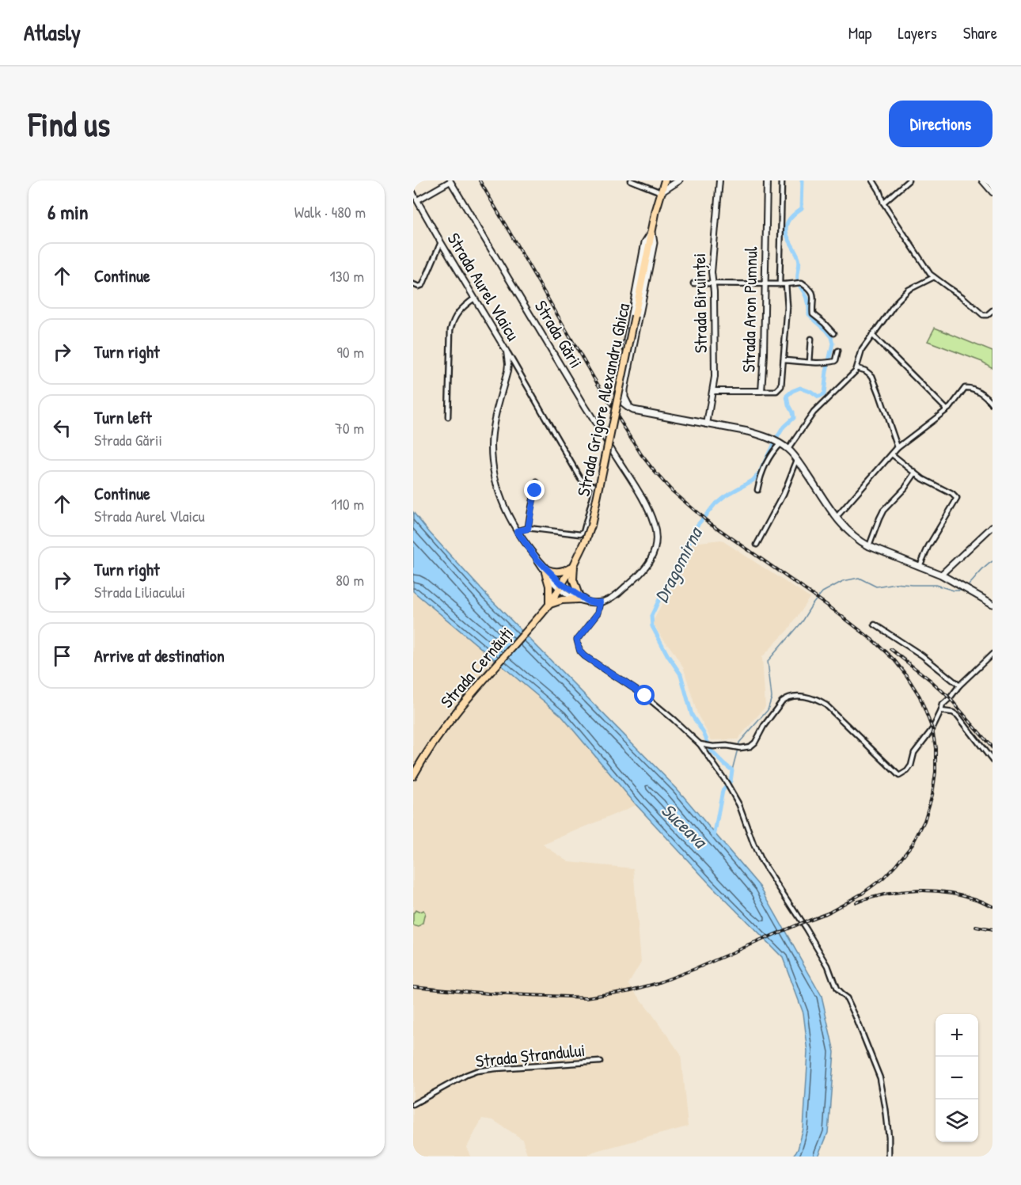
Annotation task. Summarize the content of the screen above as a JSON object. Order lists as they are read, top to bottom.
{
  "streets": {
    "main road": ["Strada Grigore Alexandru Ghica", "Strada Cernăuți"],
    "street": [
      "Strada Aurel Vlaicu",
      "Strada Biruinței",
      "Strada Aron Pumnul",
      "Strada Gării",
      "Strada Ștrandului"
    ]
  },
  "crossings": [
    ["Strada Aurel Vlaicu", "Strada Grigore Alexandru Ghica"],
    ["Strada Biruinței", "Strada Aron Pumnul"],
    ["Strada Grigore Alexandru Ghica", "Strada Cernăuți"]
  ],
  "water": ["Dragomirna", "Suceava"],
  "page": {
    "header": "Atlasly",
    "nav": ["Map", "Layers", "Share"],
    "buttons": "Directions",
    "title": "Find us",
    "heading": ["6 min", "Walk · 480 m"],
    "list": [
      ["Continue", "130 m"],
      ["Turn right", "90 m"],
      ["Turn left", "Strada Gării", "70 m"],
      ["Continue", "Strada Aurel Vlaicu", "110 m"],
      ["Turn right", "Strada Liliacului", "80 m"],
      "Arrive at destination"
    ],
    "map_buttons": ["+", "−"]
  }
}
